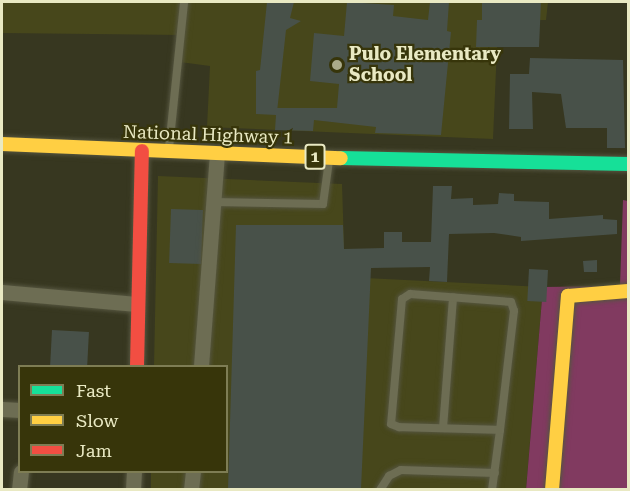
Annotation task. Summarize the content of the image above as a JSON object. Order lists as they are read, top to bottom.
{
  "streets": {
    "main road": ["National Highway 1", "1"]
  },
  "places": ["Pulo Elementary School"],
  "legend": ["Fast", "Slow", "Jam"]
}
